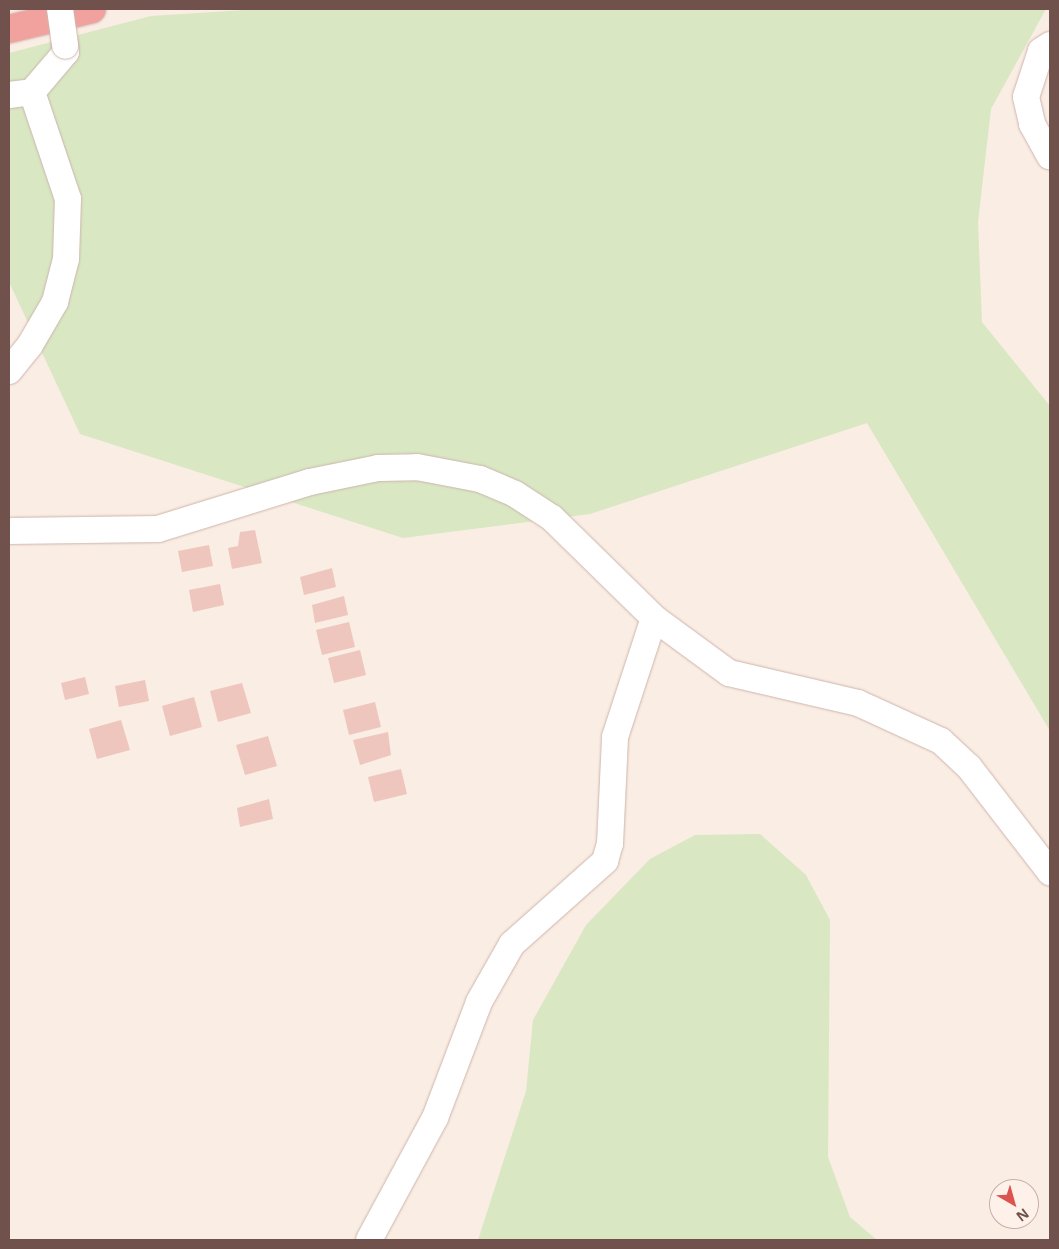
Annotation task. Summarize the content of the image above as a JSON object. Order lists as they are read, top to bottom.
{
  "north": "bottom right"
}
